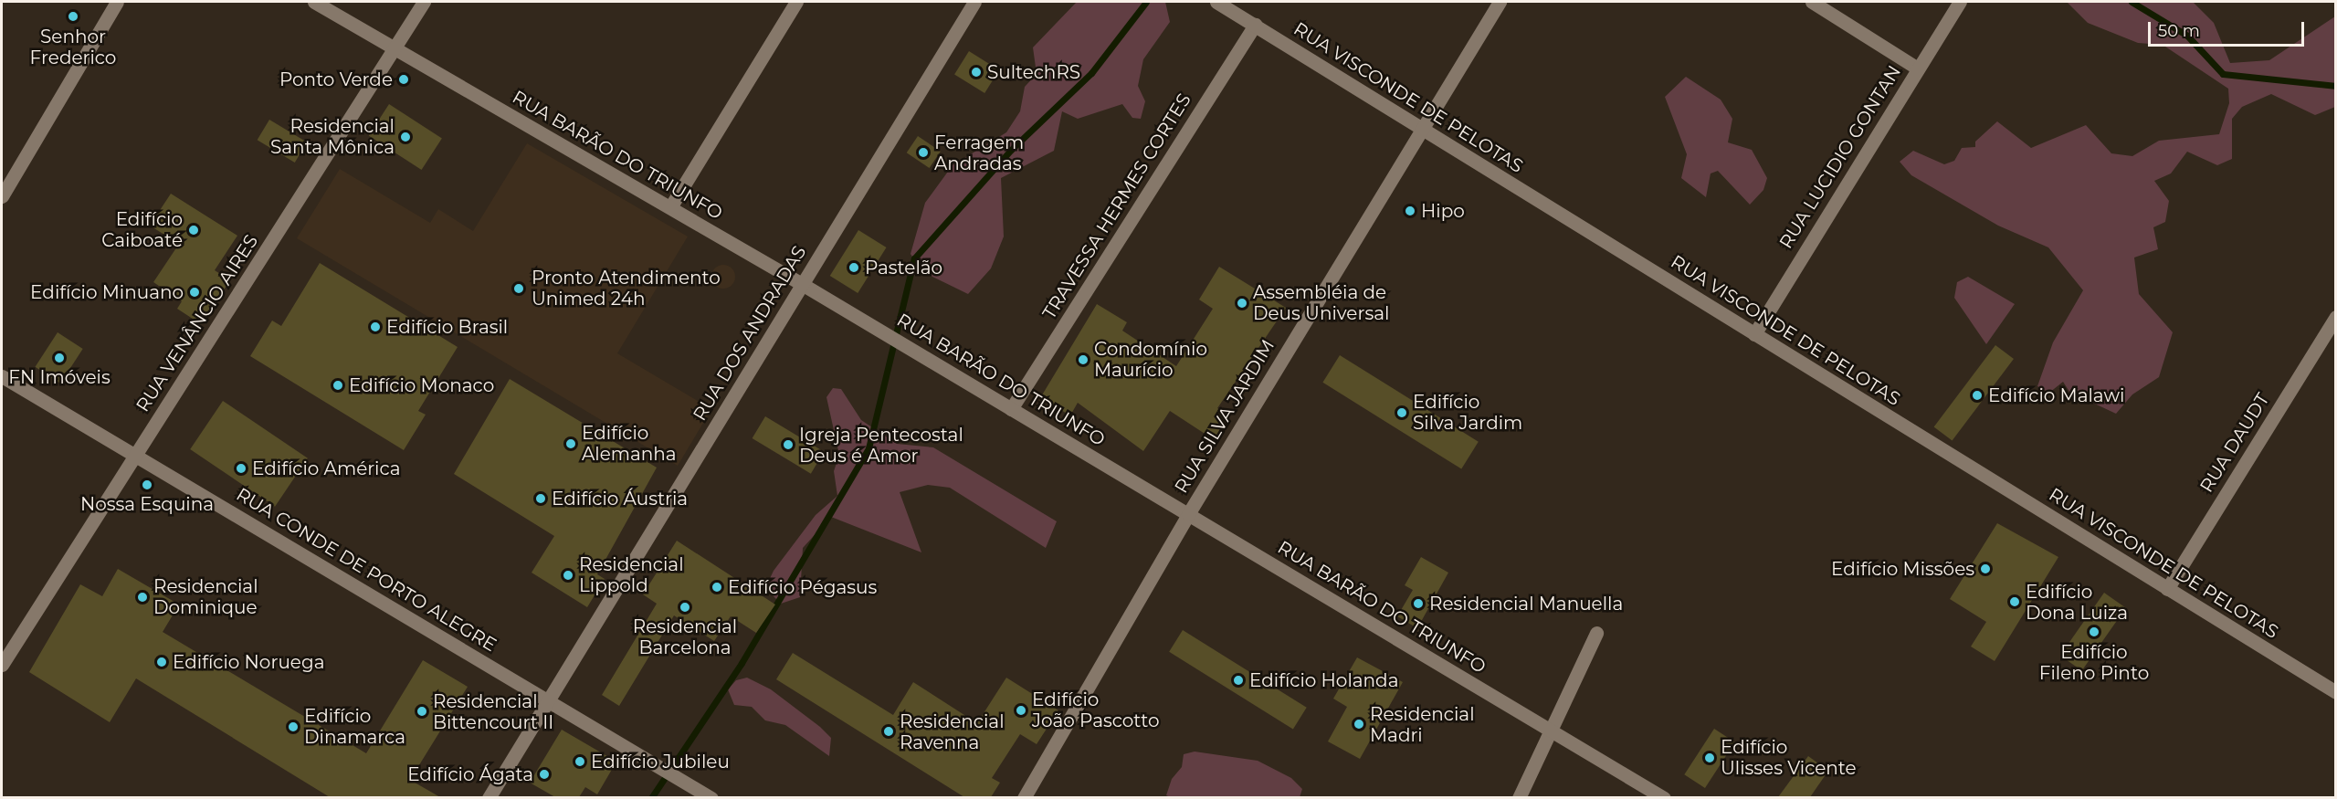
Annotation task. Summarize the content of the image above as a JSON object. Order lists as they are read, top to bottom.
{
  "streets": {
    "street": [
      "RUA VISCONDE DE PELOTAS",
      "RUA BARÃO DO TRIUNFO",
      "RUA LUCIDIO GONTAN",
      "TRAVESSA HERMES CORTES",
      "RUA VENÂNCIO AIRES",
      "RUA DOS ANDRADAS",
      "RUA SILVA JARDIM",
      "RUA DAUDT",
      "RUA CONDE DE PORTO ALEGRE"
    ]
  },
  "crossings": [
    ["RUA VISCONDE DE PELOTAS", "RUA LUCIDIO GONTAN"],
    ["RUA VISCONDE DE PELOTAS", "TRAVESSA HERMES CORTES"],
    ["RUA VISCONDE DE PELOTAS", "RUA SILVA JARDIM"],
    ["RUA VISCONDE DE PELOTAS", "RUA DAUDT"],
    ["RUA BARÃO DO TRIUNFO", "TRAVESSA HERMES CORTES"],
    ["RUA BARÃO DO TRIUNFO", "RUA VENÂNCIO AIRES"],
    ["RUA BARÃO DO TRIUNFO", "RUA DOS ANDRADAS"],
    ["RUA BARÃO DO TRIUNFO", "RUA SILVA JARDIM"],
    ["RUA VENÂNCIO AIRES", "RUA CONDE DE PORTO ALEGRE"],
    ["RUA DOS ANDRADAS", "RUA CONDE DE PORTO ALEGRE"]
  ],
  "places": [
    "Senhor Frederico",
    "SultechRS",
    "Ponto Verde",
    "Residencial Santa Mônica",
    "Ferragem Andradas",
    "Hipo",
    "Edifício Caiboaté",
    "Pastelão",
    "Pronto Atendimento Unimed 24h",
    "Edifício Minuano",
    "Assembléia de Deus Universal",
    "Edifício Brasil",
    "FN Imóveis",
    "Condomínio Maurício",
    "Edifício Monaco",
    "Edifício Malawi",
    "Edifício Silva Jardim",
    "Edifício Alemanha",
    "Igreja Pentecostal Deus é Amor",
    "Edifício América",
    "Nossa Esquina",
    "Edifício Áustria",
    "Edifício Missões",
    "Residencial Lippold",
    "Edifício Pégasus",
    "Residencial Dominique",
    "Edifício Dona Luiza",
    "Residencial Manuella",
    "Residencial Barcelona",
    "Edifício Fileno Pinto",
    "Edifício Noruega",
    "Edifício Holanda",
    "Edifício João Pascotto",
    "Residencial Bittencourt II",
    "Residencial Madri",
    "Edifício Dinamarca",
    "Residencial Ravenna",
    "Edifício Ulisses Vicente",
    "Edifício Jubileu",
    "Edifício Ágata"
  ],
  "scale_bar": "50 m"
}
